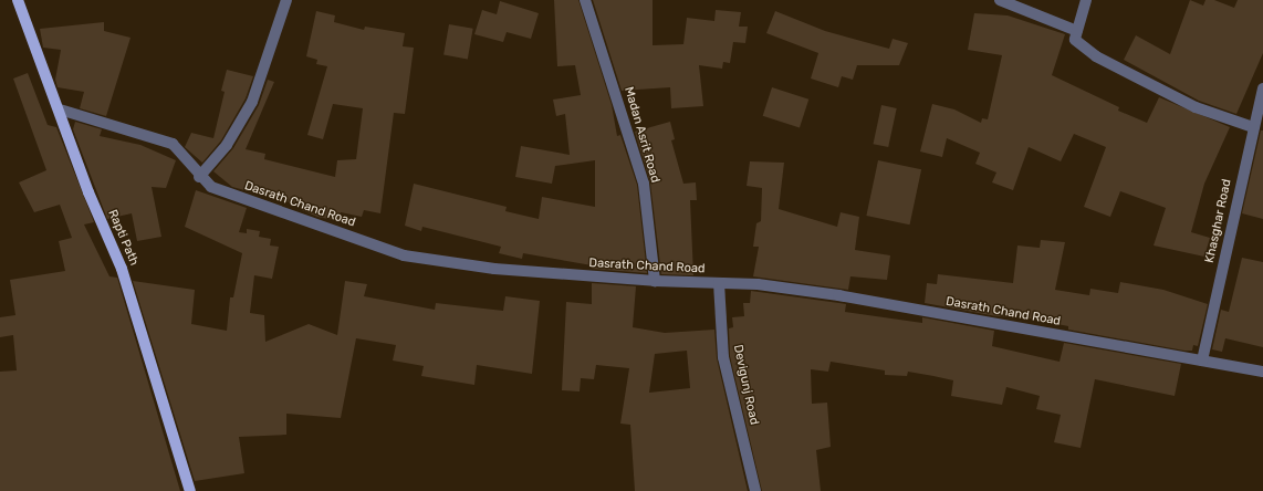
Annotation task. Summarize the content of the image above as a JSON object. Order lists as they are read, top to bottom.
{
  "streets": {
    "main road": ["Rapti Path"],
    "street": [
      "Madan Asrit Road",
      "Dasrath Chand Road",
      "Khasghar Road",
      "Devigunj Road"
    ]
  },
  "crossings": [
    ["Madan Asrit Road", "Dasrath Chand Road"],
    ["Dasrath Chand Road", "Khasghar Road"],
    ["Dasrath Chand Road", "Rapti Path"],
    ["Dasrath Chand Road", "Devigunj Road"]
  ]
}
